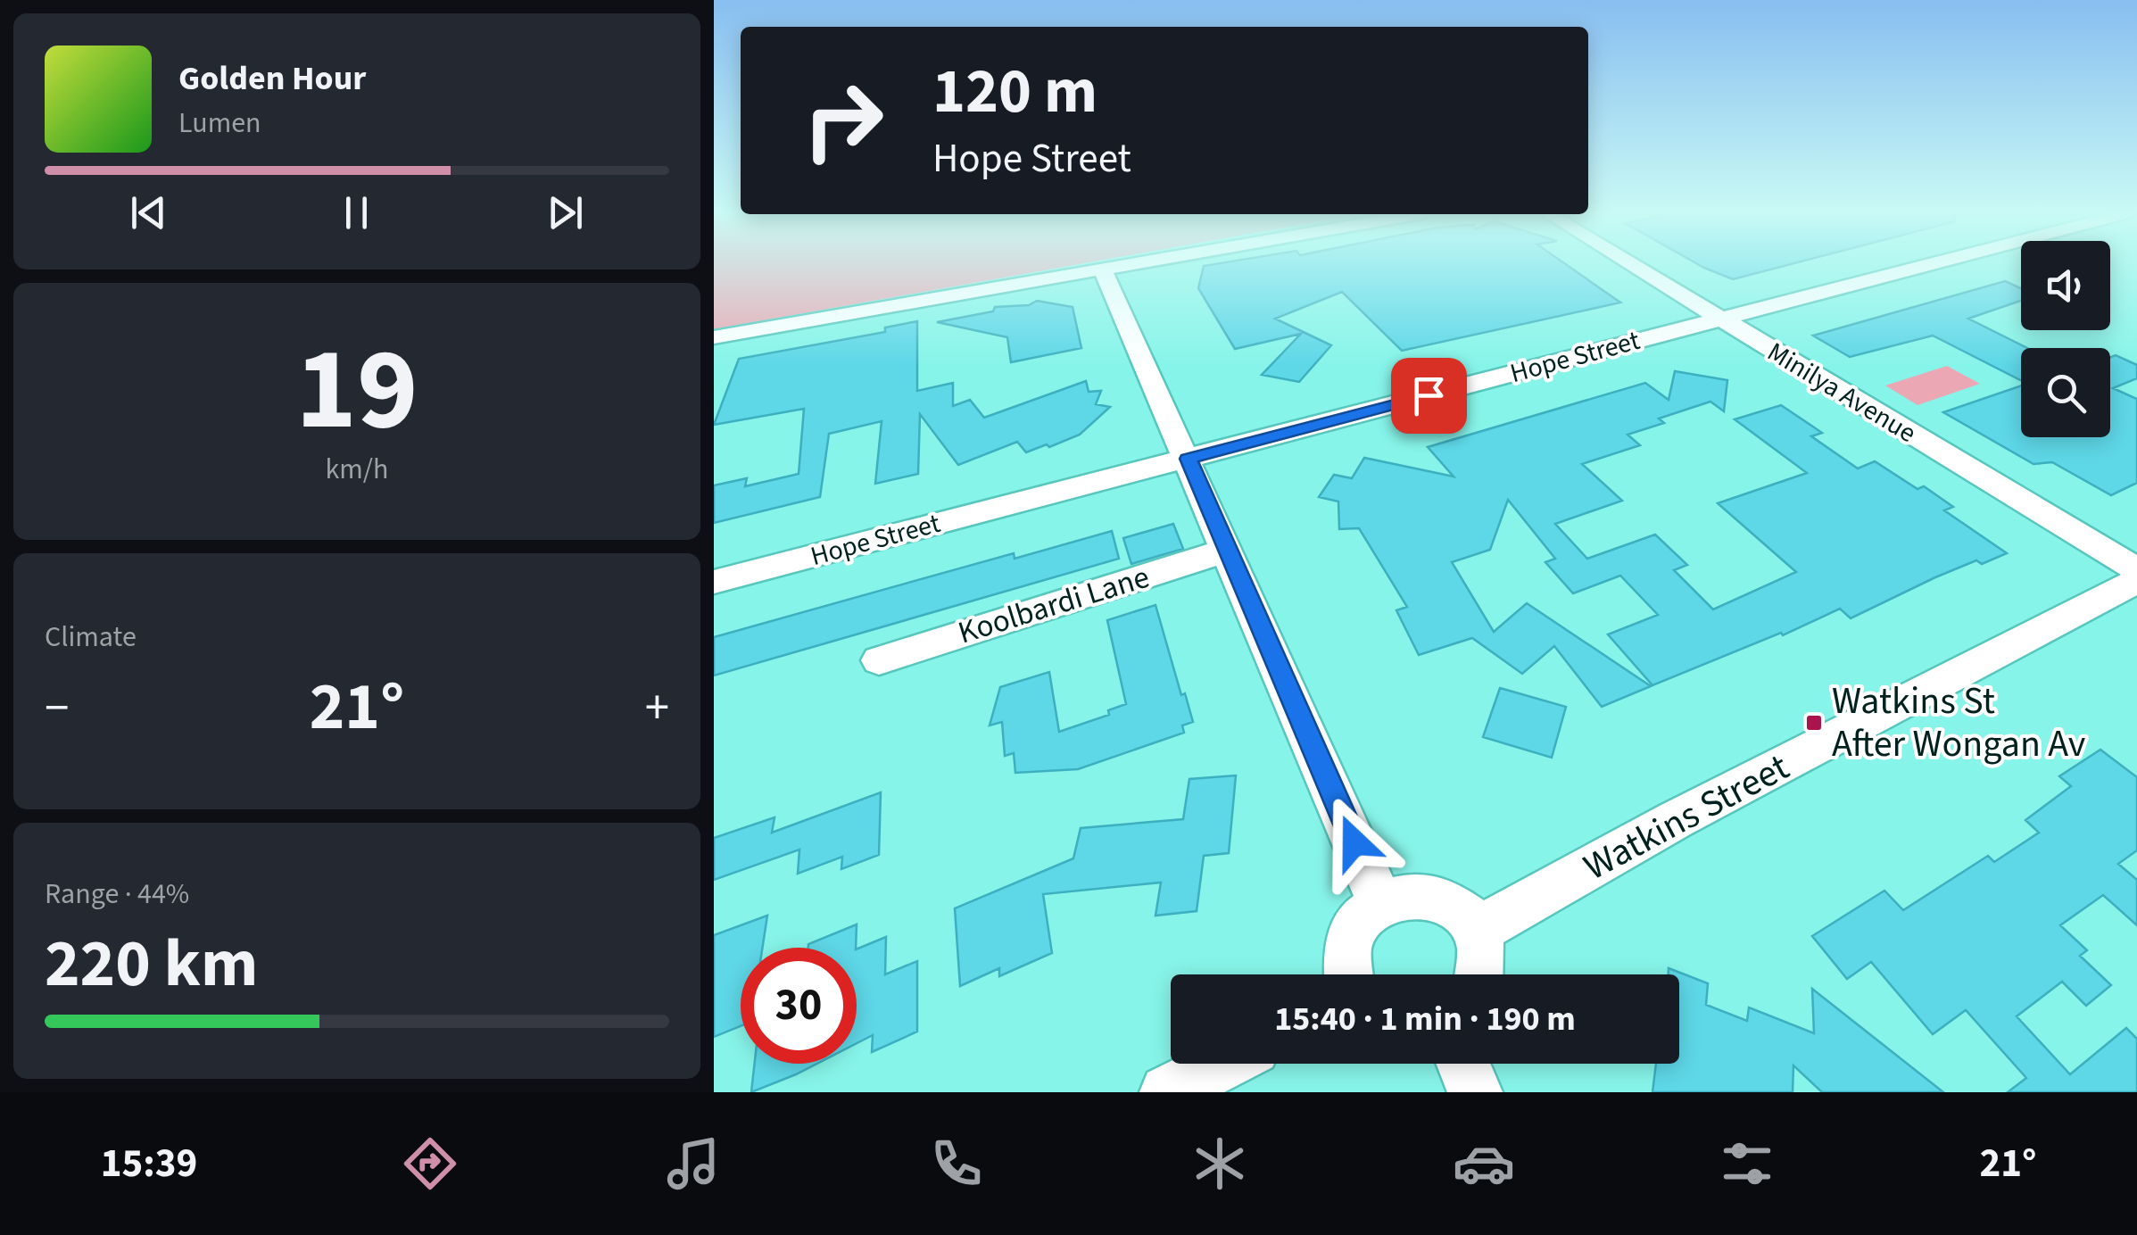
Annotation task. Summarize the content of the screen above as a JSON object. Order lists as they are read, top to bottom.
{
  "streets": {
    "street": [
      "Hope Street",
      "Minilya Avenue",
      "Koolbardi Lane",
      "Watkins Street"
    ]
  },
  "crossings": [
    ["Hope Street", "Minilya Avenue"]
  ],
  "places": {
    "transit": ["Watkins St After Wongan Av"]
  },
  "page": {
    "turn": ["120 m", "Hope Street"],
    "song": ["Golden Hour", "Lumen"],
    "tile": [
      ["19", "km/h"],
      "Climate",
      ["Range · 44%", "220 km"]
    ],
    "heat": ["−", "21°", "+"],
    "limit": "30",
    "trip": "15:40 · 1 min · 190 m",
    "tabs": ["15:39", "21°"]
  }
}
